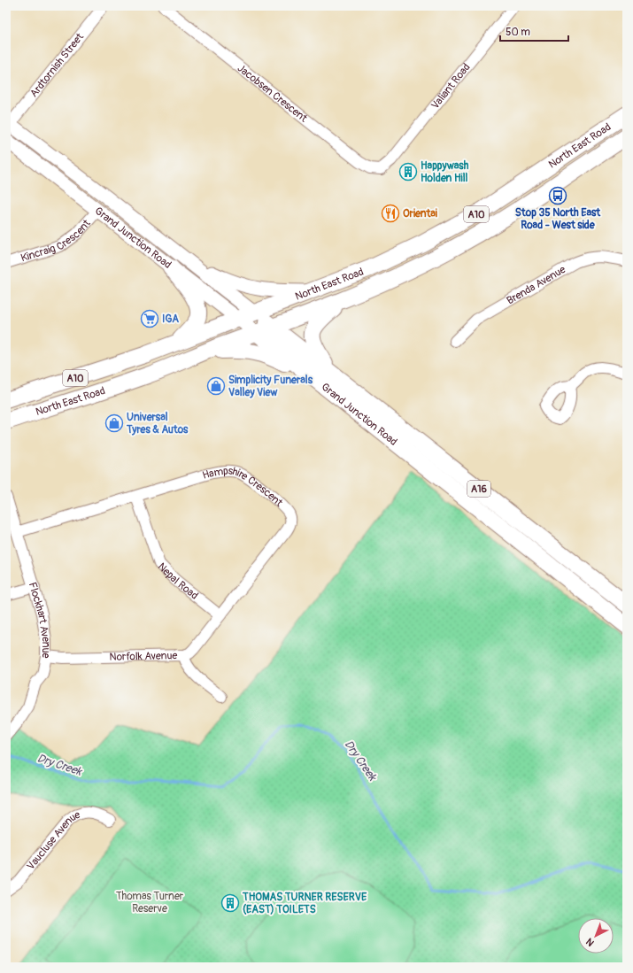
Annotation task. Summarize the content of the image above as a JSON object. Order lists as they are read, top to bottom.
{
  "streets": {
    "highway": [
      "North East Road",
      "A10",
      "Grand Junction Road",
      "A16"
    ],
    "street": [
      "Ardtornish Street",
      "Valiant Road",
      "Jacobsen Crescent",
      "Kincraig Crescent",
      "Brenda Avenue",
      "Hampshire Crescent",
      "Nepal Road",
      "Flockhart Avenue",
      "Norfolk Avenue",
      "Vaucluse Avenue"
    ]
  },
  "crossings": [
    ["Ardtornish Street", "Grand Junction Road"],
    ["Valiant Road", "Jacobsen Crescent"],
    ["North East Road", "Grand Junction Road"],
    ["Grand Junction Road", "Kincraig Crescent"],
    ["Hampshire Crescent", "Nepal Road"],
    ["Hampshire Crescent", "Flockhart Avenue"],
    ["Hampshire Crescent", "Norfolk Avenue"],
    ["Flockhart Avenue", "Norfolk Avenue"]
  ],
  "water": ["Dry Creek"],
  "parks": ["Thomas Turner Reserve"],
  "places": {
    "building": ["Happywash Holden Hill", "THOMAS TURNER RESERVE (EAST) TOILETS"],
    "bus stop": ["Stop 35 North East Road - West side"],
    "restaurant": ["Orientai"],
    "supermarket": ["IGA"],
    "shop": ["Simplicity Funerals Valley View", "Universal Tyres & Autos"]
  },
  "scale_bar": "50 m",
  "north": "bottom left"
}
